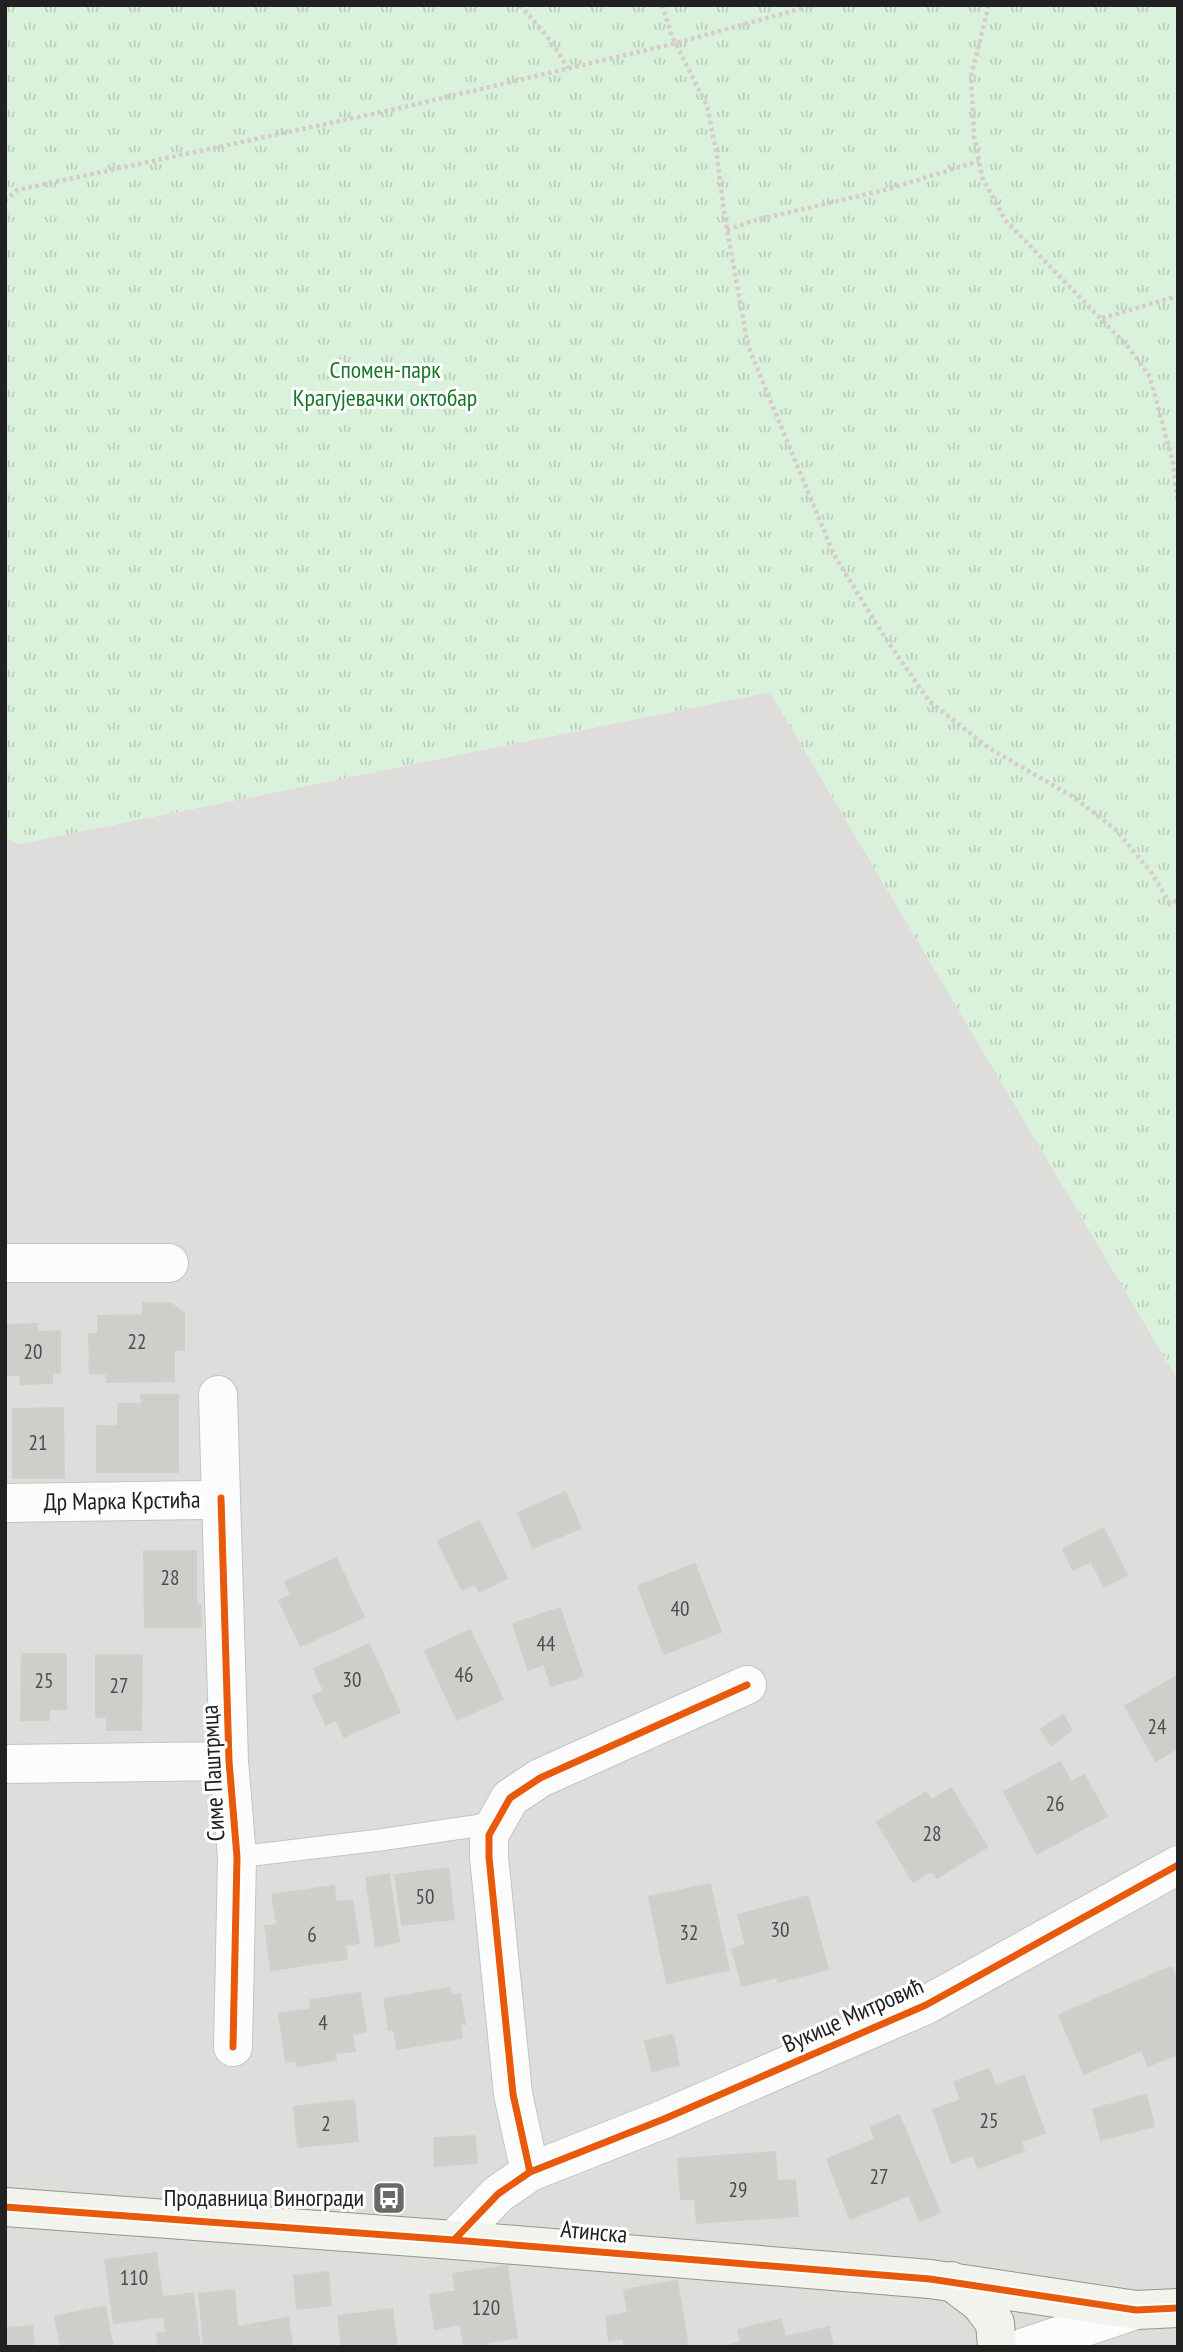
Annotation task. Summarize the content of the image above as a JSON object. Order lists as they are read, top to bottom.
{
  "streets": {
    "street": [
      "Др Марка Крстића",
      "Симе Паштрмца",
      "Вукице Митровић",
      "Атинска"
    ]
  },
  "crossings": [
    ["Др Марка Крстића", "Симе Паштрмца"],
    ["Вукице Митровић", "Атинска"]
  ],
  "parks": ["Спомен-парк Крагујевачки октобар"],
  "places": {
    "bus stop": ["Продавница Виногради"]
  },
  "house_numbers": [
    "22",
    "20",
    "21",
    "28",
    "40",
    "44",
    "46",
    "30",
    "25",
    "27",
    "24",
    "26",
    "28",
    "50",
    "30",
    "32",
    "6",
    "4",
    "25",
    "2",
    "27",
    "29",
    "110",
    "120"
  ]
}
